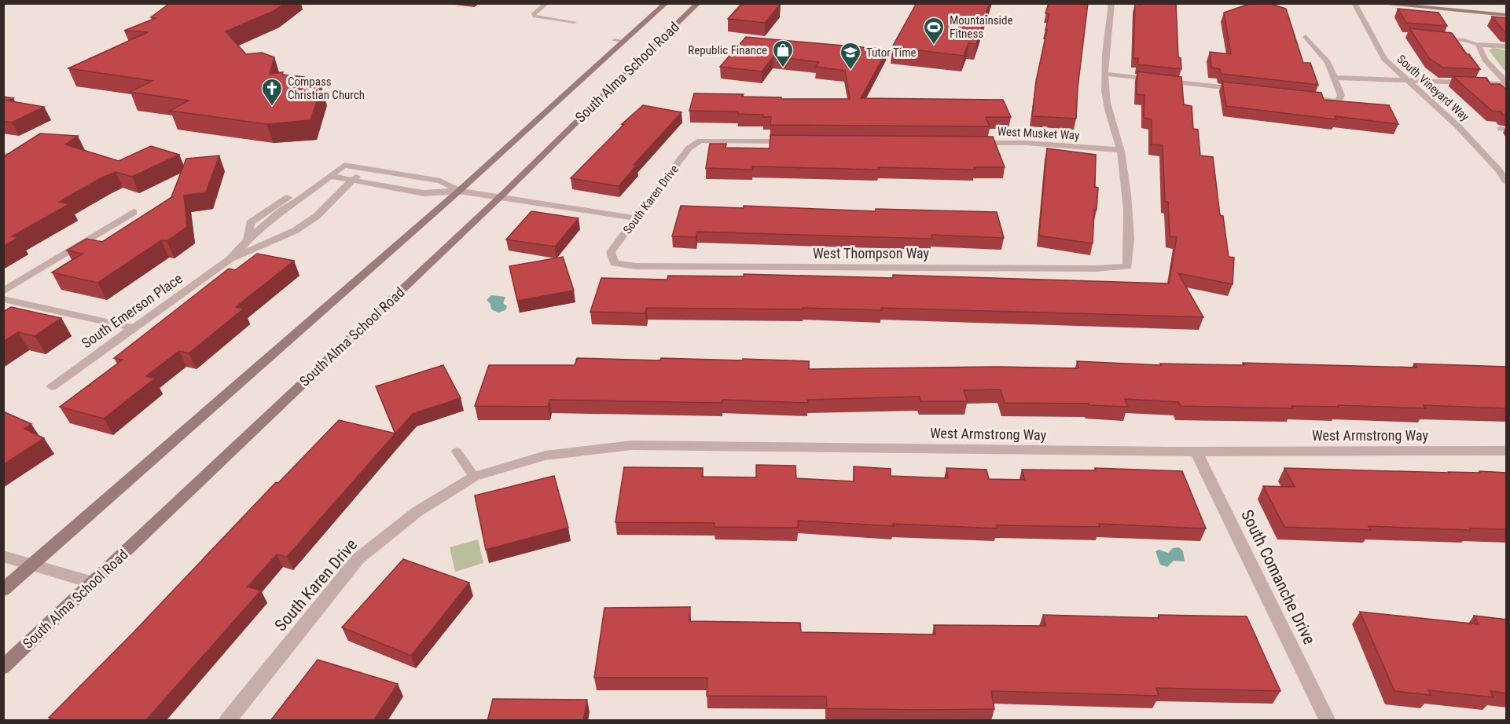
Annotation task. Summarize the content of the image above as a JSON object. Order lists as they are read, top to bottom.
{
  "streets": {
    "main road": ["South Alma School Road"],
    "street": [
      "South Vineyard Way",
      "West Musket Way",
      "South Karen Drive",
      "West Thompson Way",
      "South Emerson Place",
      "West Armstrong Way",
      "South Comanche Drive"
    ]
  },
  "crossings": [
    ["West Musket Way", "West Thompson Way"],
    ["South Karen Drive", "West Thompson Way"],
    ["South Karen Drive", "West Armstrong Way"],
    ["West Armstrong Way", "South Comanche Drive"]
  ],
  "places": {
    "sports": ["Mountainside Fitness"],
    "shop": ["Republic Finance"],
    "school or university": ["Tutor Time"],
    "church": ["Compass Christian Church"]
  }
}
